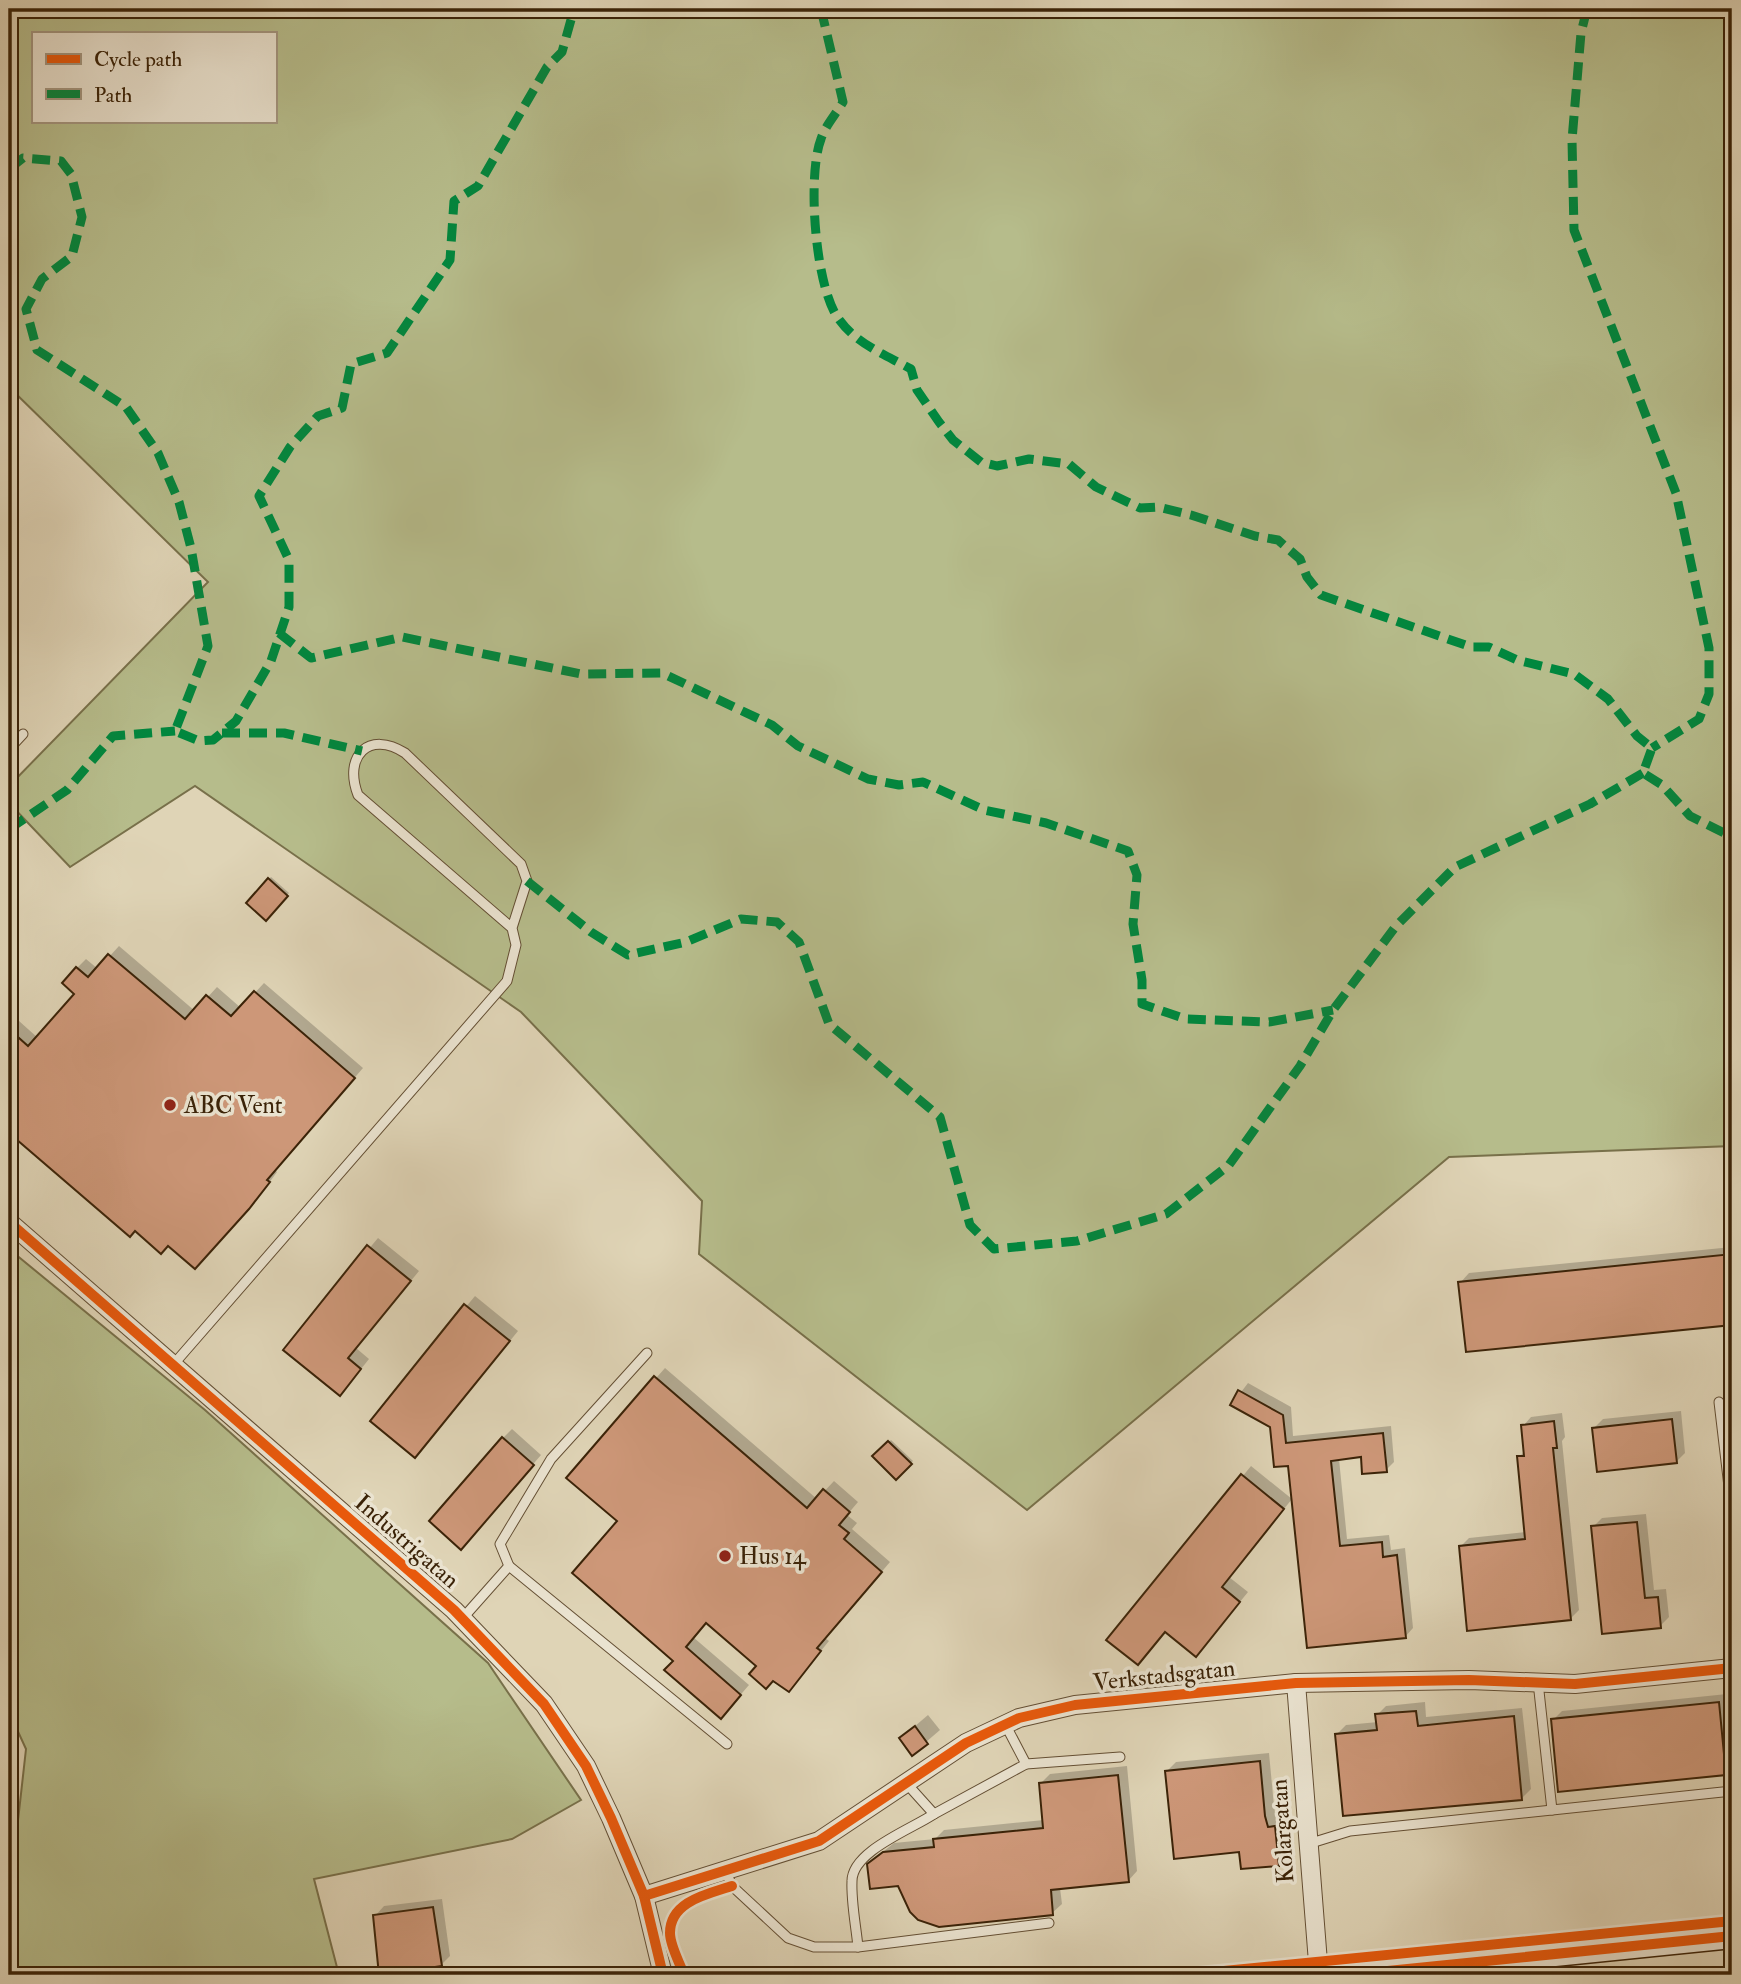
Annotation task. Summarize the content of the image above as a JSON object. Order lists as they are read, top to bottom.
{
  "streets": {
    "street": ["Industrigatan", "Verkstadsgatan", "Kolargatan"]
  },
  "crossings": [
    ["Industrigatan", "Verkstadsgatan"],
    ["Verkstadsgatan", "Kolargatan"]
  ],
  "places": ["ABC Vent", "Hus 14"],
  "legend": ["Cycle path", "Path"]
}
